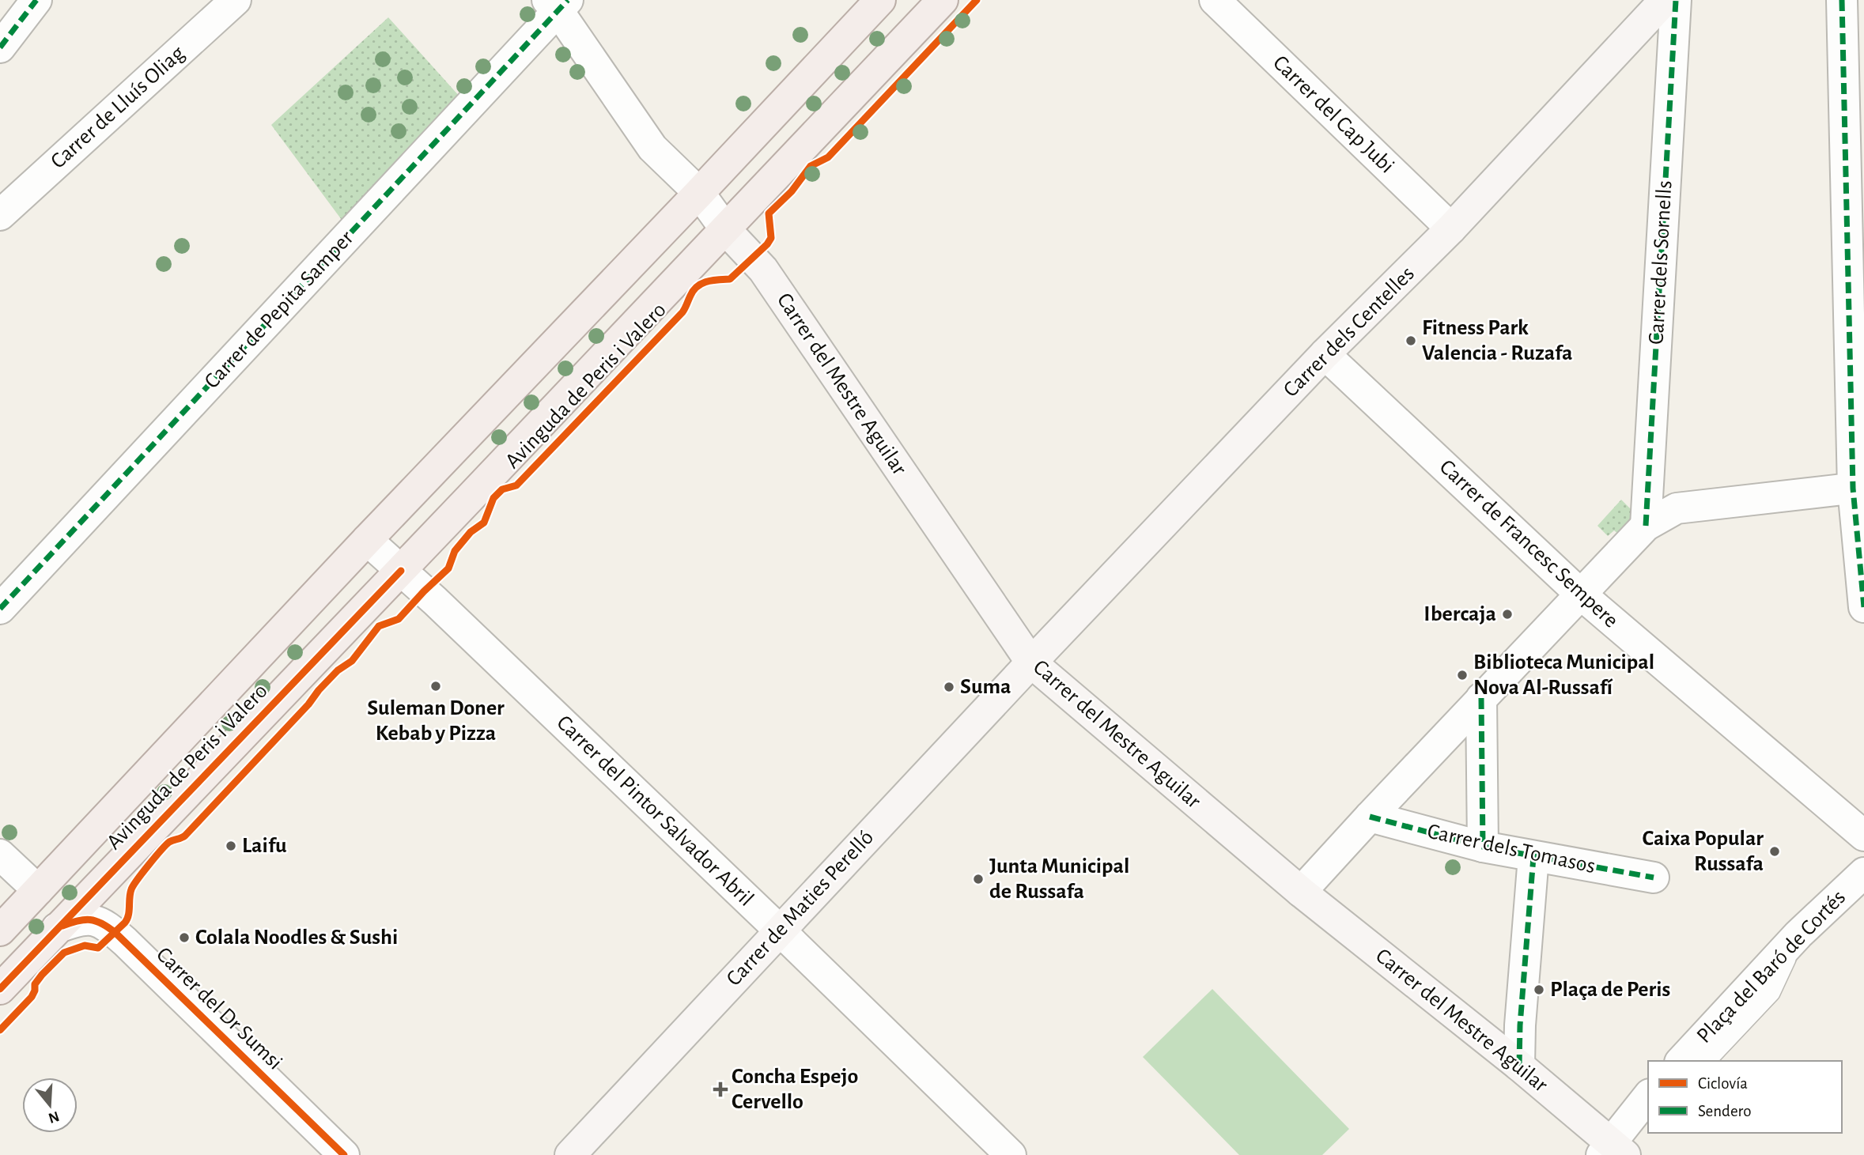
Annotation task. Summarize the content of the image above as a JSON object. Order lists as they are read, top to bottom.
{
  "streets": {
    "main road": [
      "Carrer dels Centelles",
      "Carrer del Mestre Aguilar",
      "Avinguda de Peris i Valero",
      "Carrer de Maties Perelló"
    ],
    "street": [
      "Carrer de Lluís Oliag",
      "Carrer del Cap Jubi",
      "Carrer dels Sornells",
      "Carrer de Pepita Samper",
      "Carrer de Francesc Sempere",
      "Carrer del Pintor Salvador Abril",
      "Carrer dels Tomasos",
      "Plaça del Baró de Cortés",
      "Carrer del Dr Sumsi"
    ]
  },
  "crossings": [
    ["Carrer del Cap Jubi", "Carrer dels Centelles"],
    ["Carrer dels Centelles", "Carrer del Mestre Aguilar"],
    ["Carrer dels Centelles", "Carrer de Francesc Sempere"],
    ["Carrer dels Centelles", "Carrer de Maties Perelló"],
    ["Carrer del Mestre Aguilar", "Avinguda de Peris i Valero"],
    ["Carrer del Mestre Aguilar", "Carrer de Maties Perelló"],
    ["Avinguda de Peris i Valero", "Carrer del Pintor Salvador Abril"],
    ["Avinguda de Peris i Valero", "Carrer del Dr Sumsi"],
    ["Carrer del Pintor Salvador Abril", "Carrer de Maties Perelló"]
  ],
  "places": {
    "other": [
      "Fitness Park Valencia - Ruzafa",
      "Ibercaja",
      "Biblioteca Municipal Nova Al-Russafí",
      "Suleman Doner Kebab y Pizza",
      "Suma",
      "Laifu",
      "Caixa Popular Russafa",
      "Junta Municipal de Russafa",
      "Colala Noodles & Sushi",
      "Plaça de Peris"
    ],
    "health": ["Concha Espejo Cervello"]
  },
  "legend": ["Ciclovía", "Sendero"],
  "north": "bottom"
}
